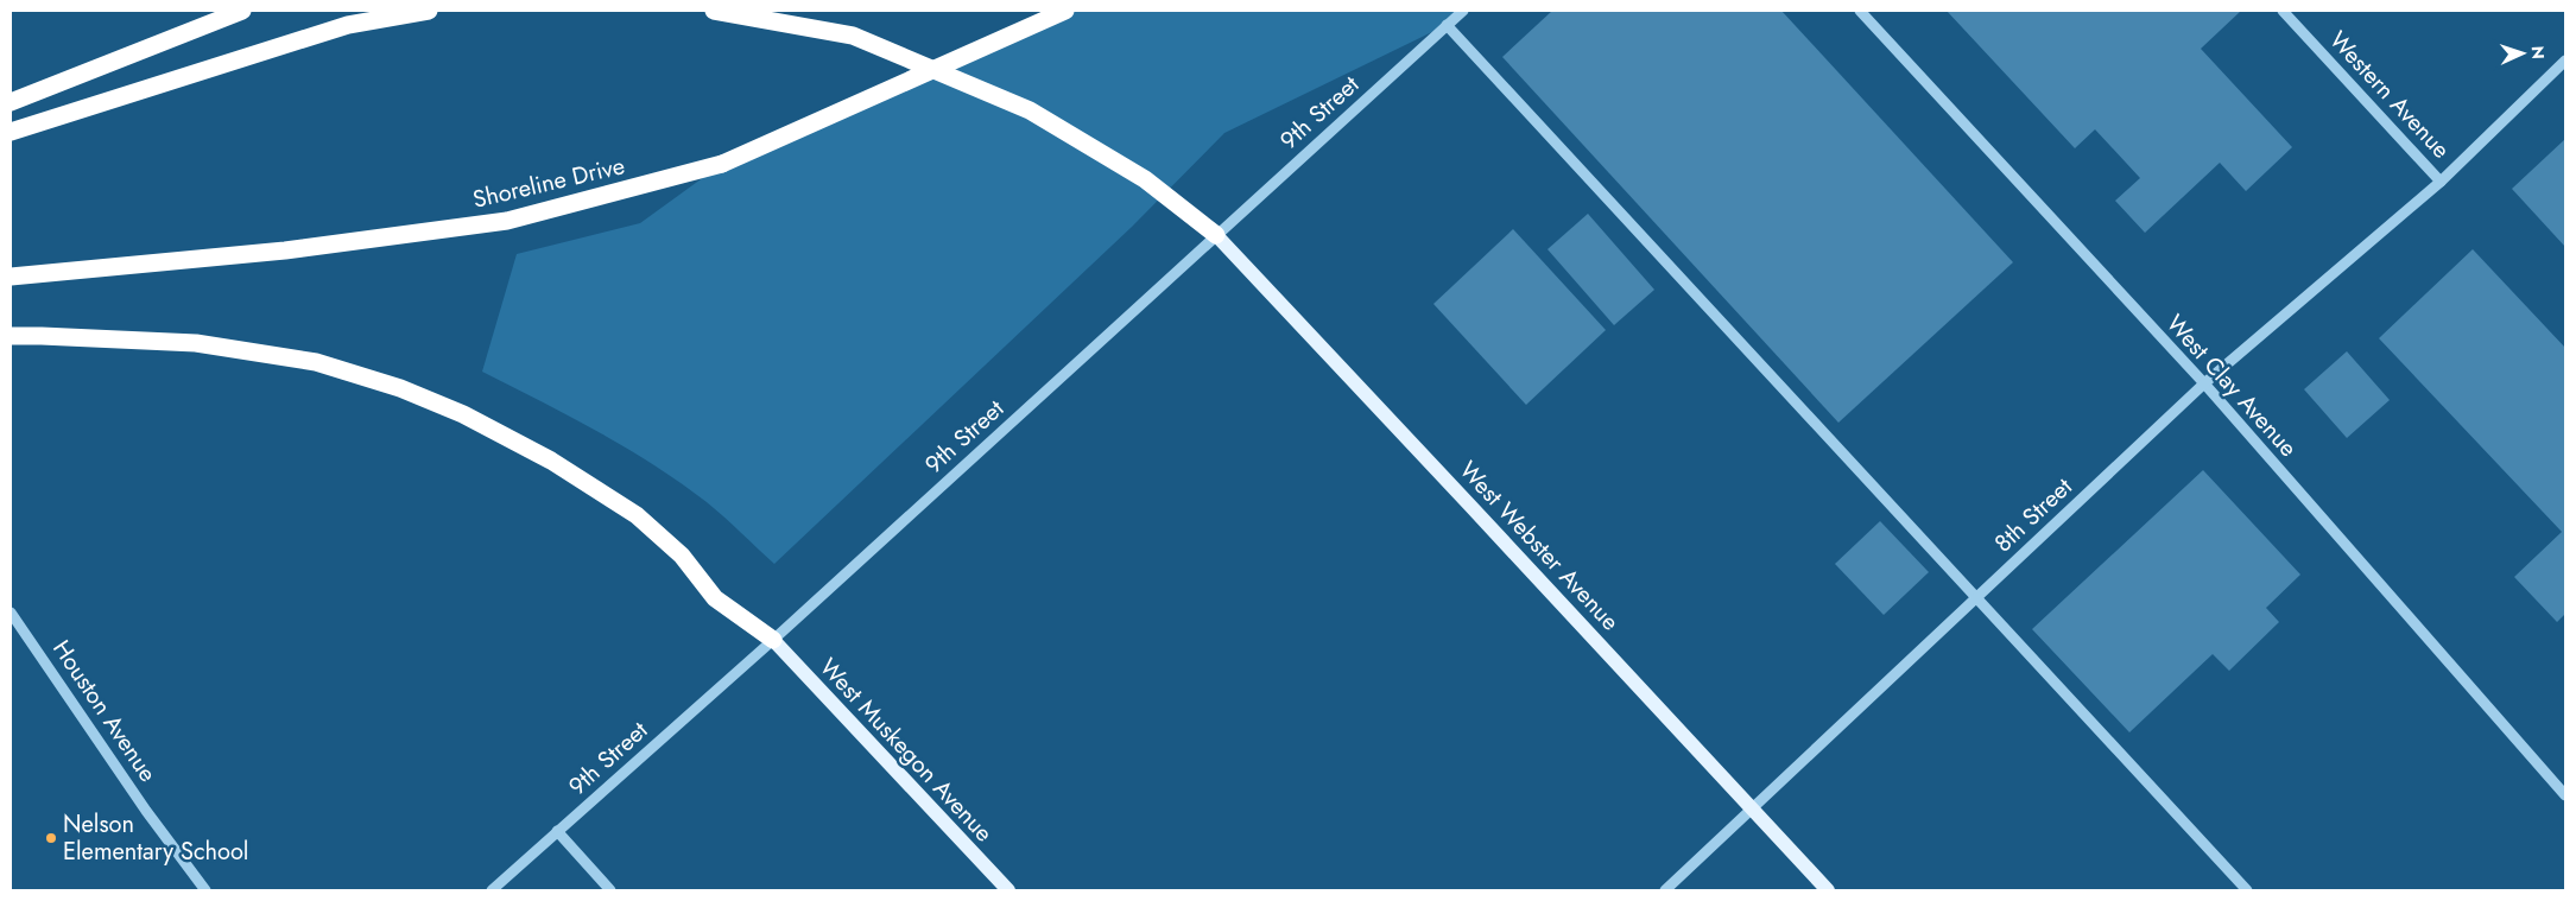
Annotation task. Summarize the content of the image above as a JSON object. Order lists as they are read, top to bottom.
{
  "streets": {
    "highway": ["Shoreline Drive"],
    "main road": ["West Webster Avenue", "West Muskegon Avenue"],
    "street": [
      "Western Avenue",
      "9th Street",
      "West Clay Avenue",
      "8th Street",
      "Houston Avenue"
    ]
  },
  "crossings": [
    ["Western Avenue", "8th Street"],
    ["9th Street", "West Webster Avenue"],
    ["9th Street", "West Muskegon Avenue"],
    ["West Clay Avenue", "8th Street"],
    ["8th Street", "West Webster Avenue"]
  ],
  "places": ["Nelson Elementary School"],
  "north": "right"
}
